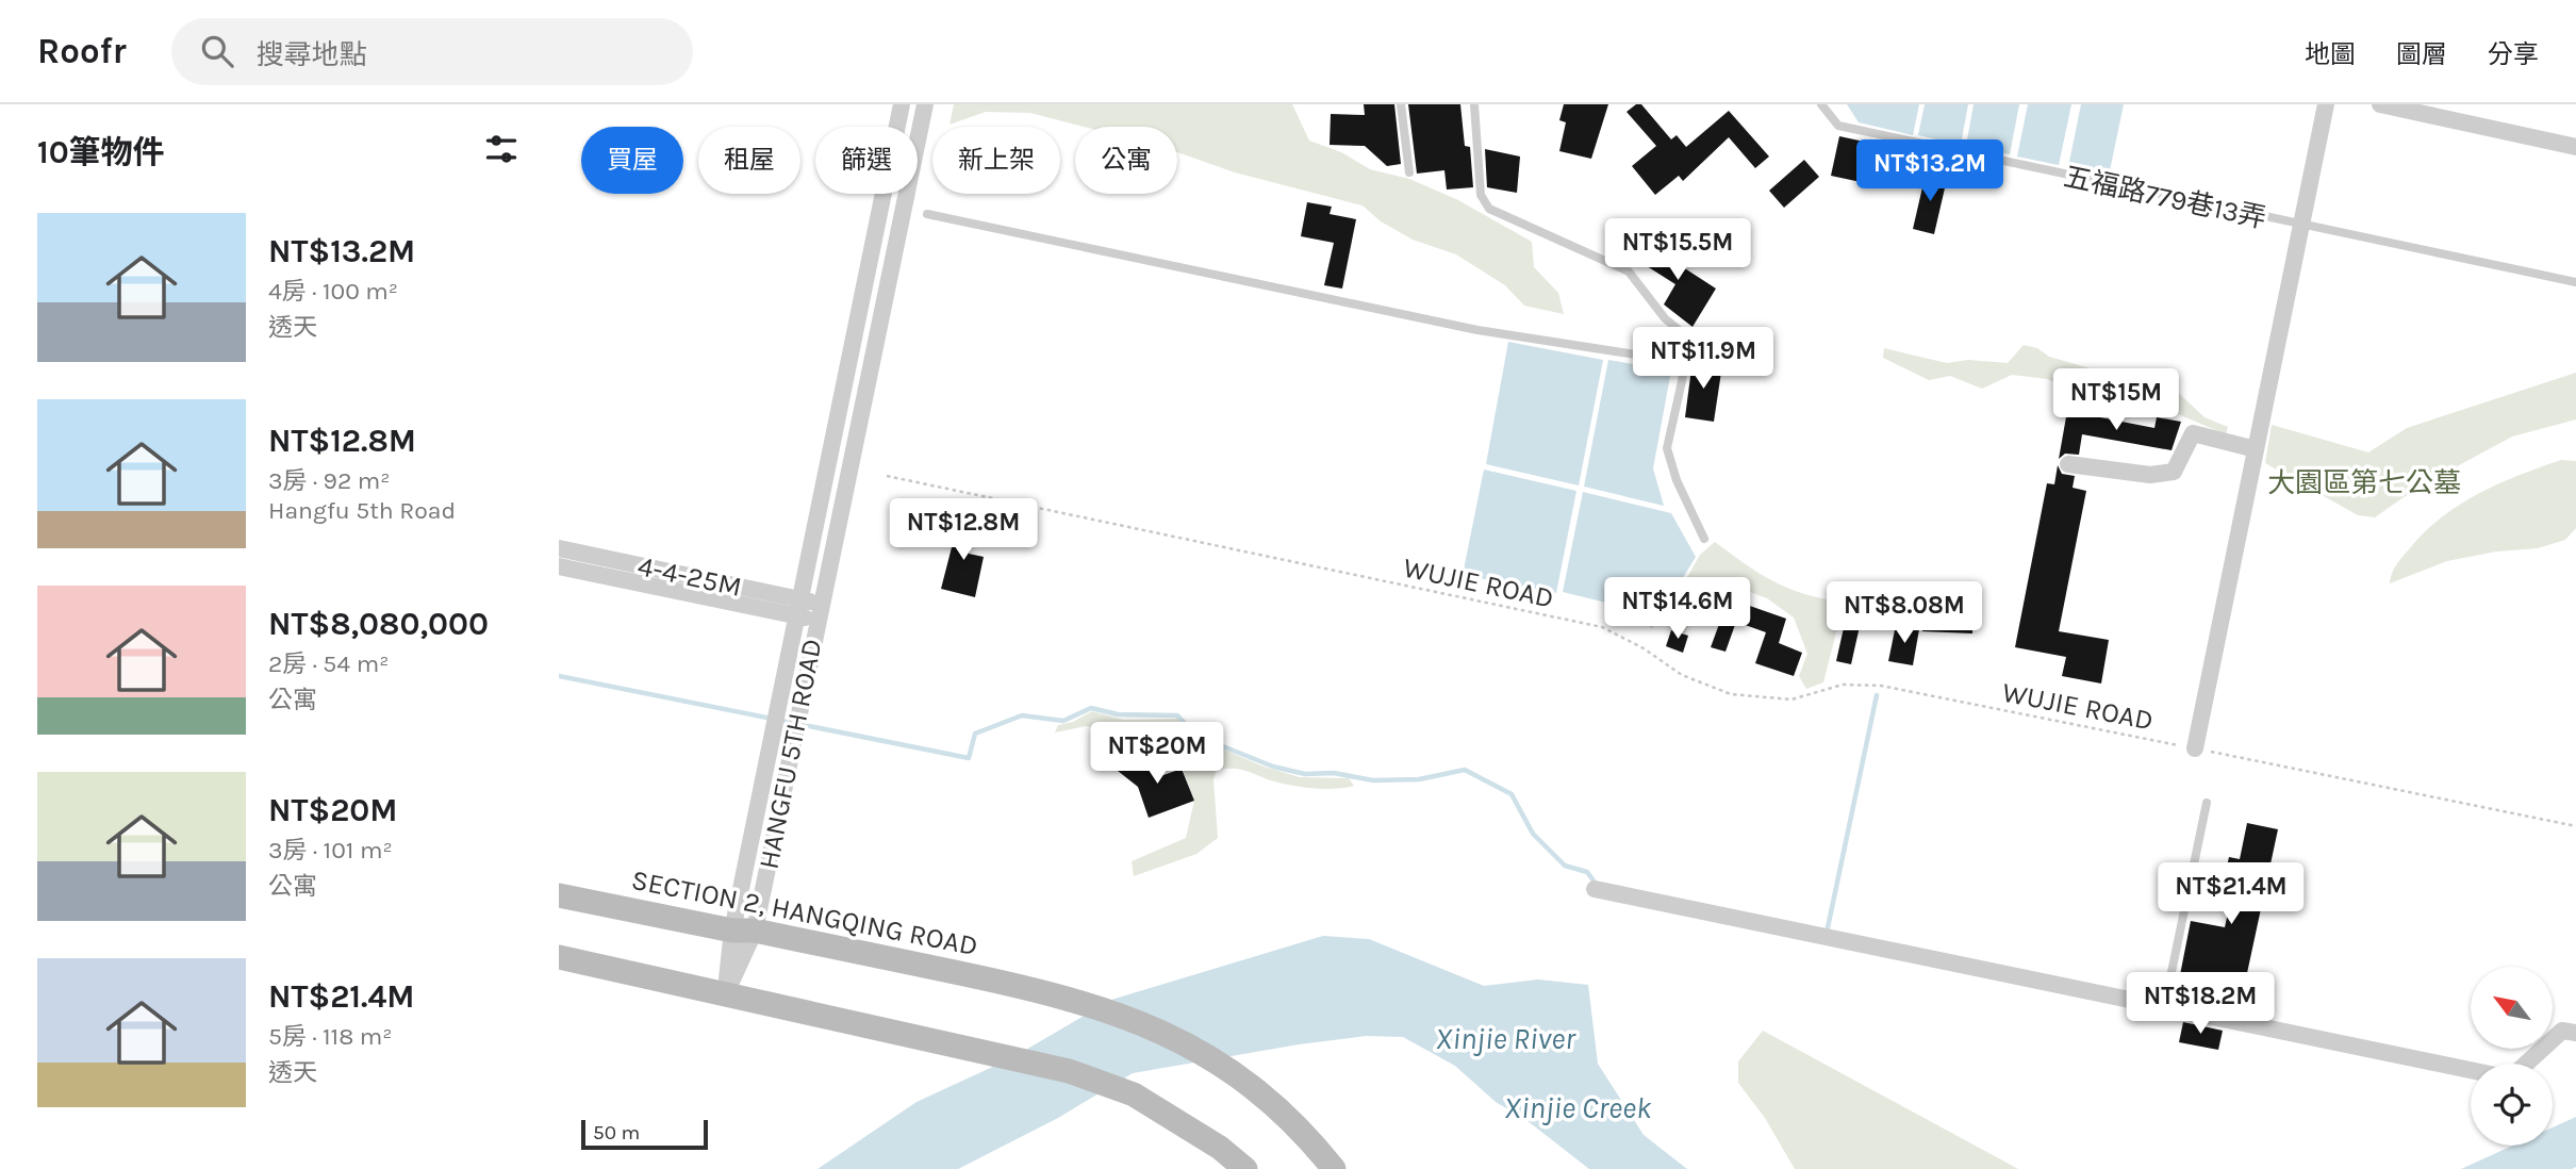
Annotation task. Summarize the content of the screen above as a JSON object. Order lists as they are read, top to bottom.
{
  "streets": {
    "street": ["4-4-25M", "HANGFU 5TH ROAD", "SECTION 2, HANGQING ROAD"],
    "lane": ["五福路779巷13弄"],
    "path": ["WUJIE ROAD"]
  },
  "crossings": [
    ["4-4-25M", "HANGFU 5TH ROAD"],
    ["HANGFU 5TH ROAD", "SECTION 2, HANGQING ROAD"]
  ],
  "water": ["Xinjie River", "Xinjie Creek"],
  "parks": ["大園區第七公墓"],
  "scale_bar": "50 m",
  "north": "top left",
  "page": {
    "header": "Roofr",
    "search": "搜尋地點",
    "nav": ["地圖", "圖層", "分享"],
    "heading": "10筆物件",
    "chip": [
      "買屋",
      "租屋",
      "篩選",
      "新上架",
      "公寓"
    ],
    "price": [
      "NT$13.2M",
      "NT$15.5M",
      "NT$11.9M",
      "NT$15M",
      "NT$12.8M",
      "NT$14.6M",
      "NT$8.08M",
      "NT$20M",
      "NT$21.4M",
      "NT$18.2M"
    ],
    "list": [
      {
        "name": "NT$13.2M",
        "note": "4房 · 100 m² · 透天"
      },
      {
        "name": "NT$12.8M",
        "note": "3房 · 92 m² · Hangfu 5th Road"
      },
      {
        "name": "NT$8,080,000",
        "note": "2房 · 54 m² · 公寓"
      },
      {
        "name": "NT$20M",
        "note": "3房 · 101 m² · 公寓"
      },
      {
        "name": "NT$21.4M",
        "note": "5房 · 118 m² · 透天"
      }
    ],
    "scale": "50 m"
  }
}
